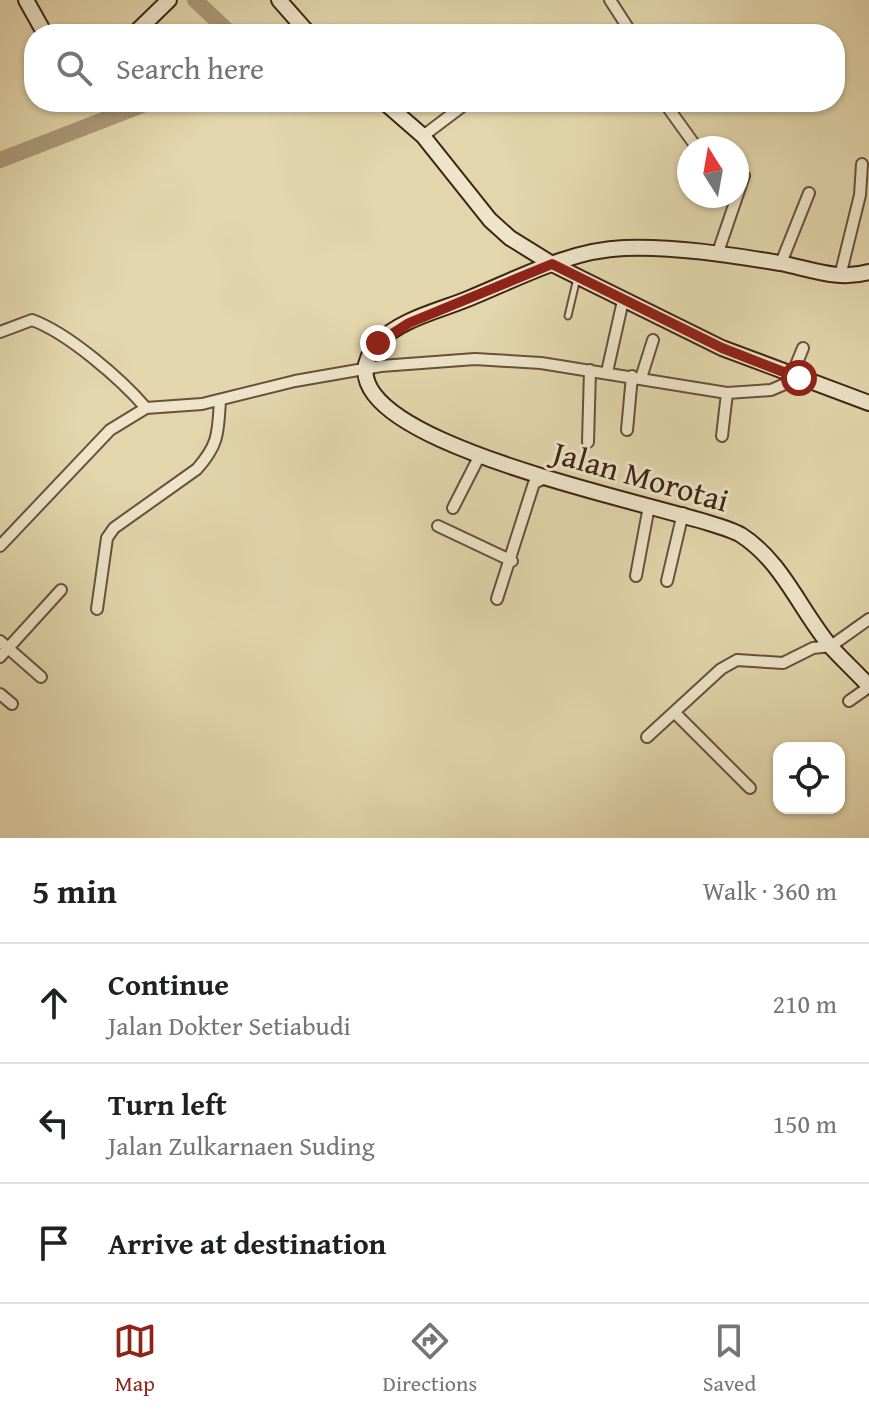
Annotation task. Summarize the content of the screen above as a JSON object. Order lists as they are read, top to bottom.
{
  "streets": {
    "street": ["Jalan Morotai"]
  },
  "north": "top",
  "page": {
    "search": "Search here",
    "heading": ["5 min", "Walk · 360 m"],
    "list": [
      ["Continue", "Jalan Dokter Setiabudi", "210 m"],
      ["Turn left", "Jalan Zulkarnaen Suding", "150 m"],
      "Arrive at destination"
    ],
    "nav": ["Map", "Directions", "Saved"]
  }
}
